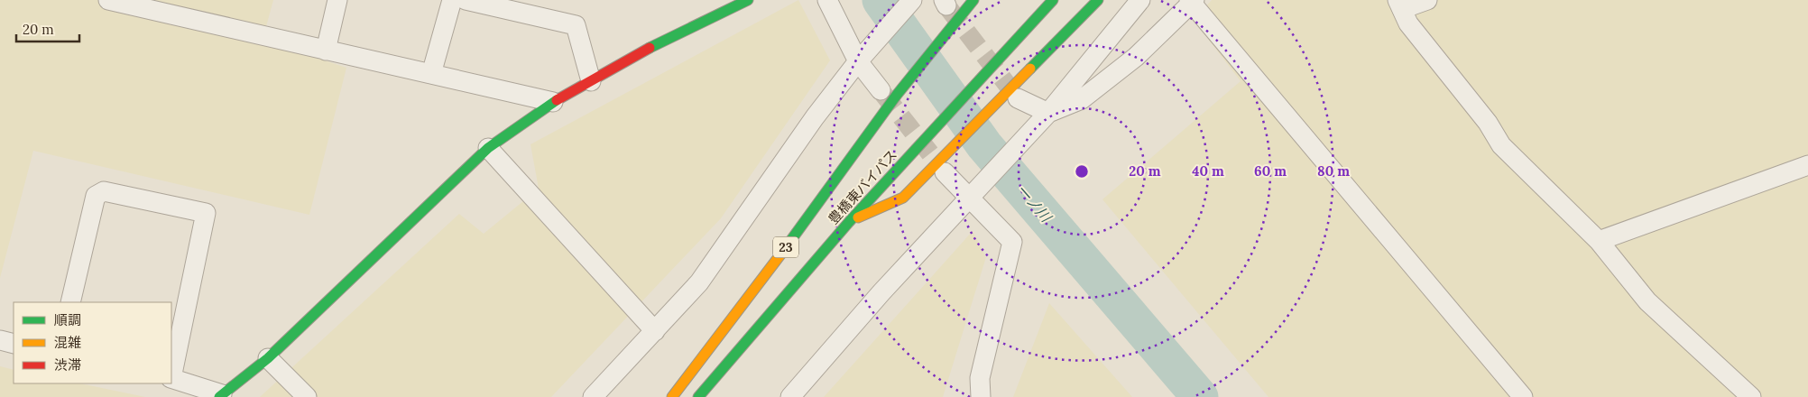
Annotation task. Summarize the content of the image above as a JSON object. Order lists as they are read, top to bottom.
{
  "streets": {
    "main road": ["豊橋東バイパス", "23"]
  },
  "crossings": [
    ["豊橋東バイパス", "23"]
  ],
  "water": ["一ノ川"],
  "legend": ["順調", "混雑", "渋滞"],
  "scale_bar": "20 m",
  "rings": [
    "20 m",
    "40 m",
    "60 m",
    "80 m"
  ]
}
